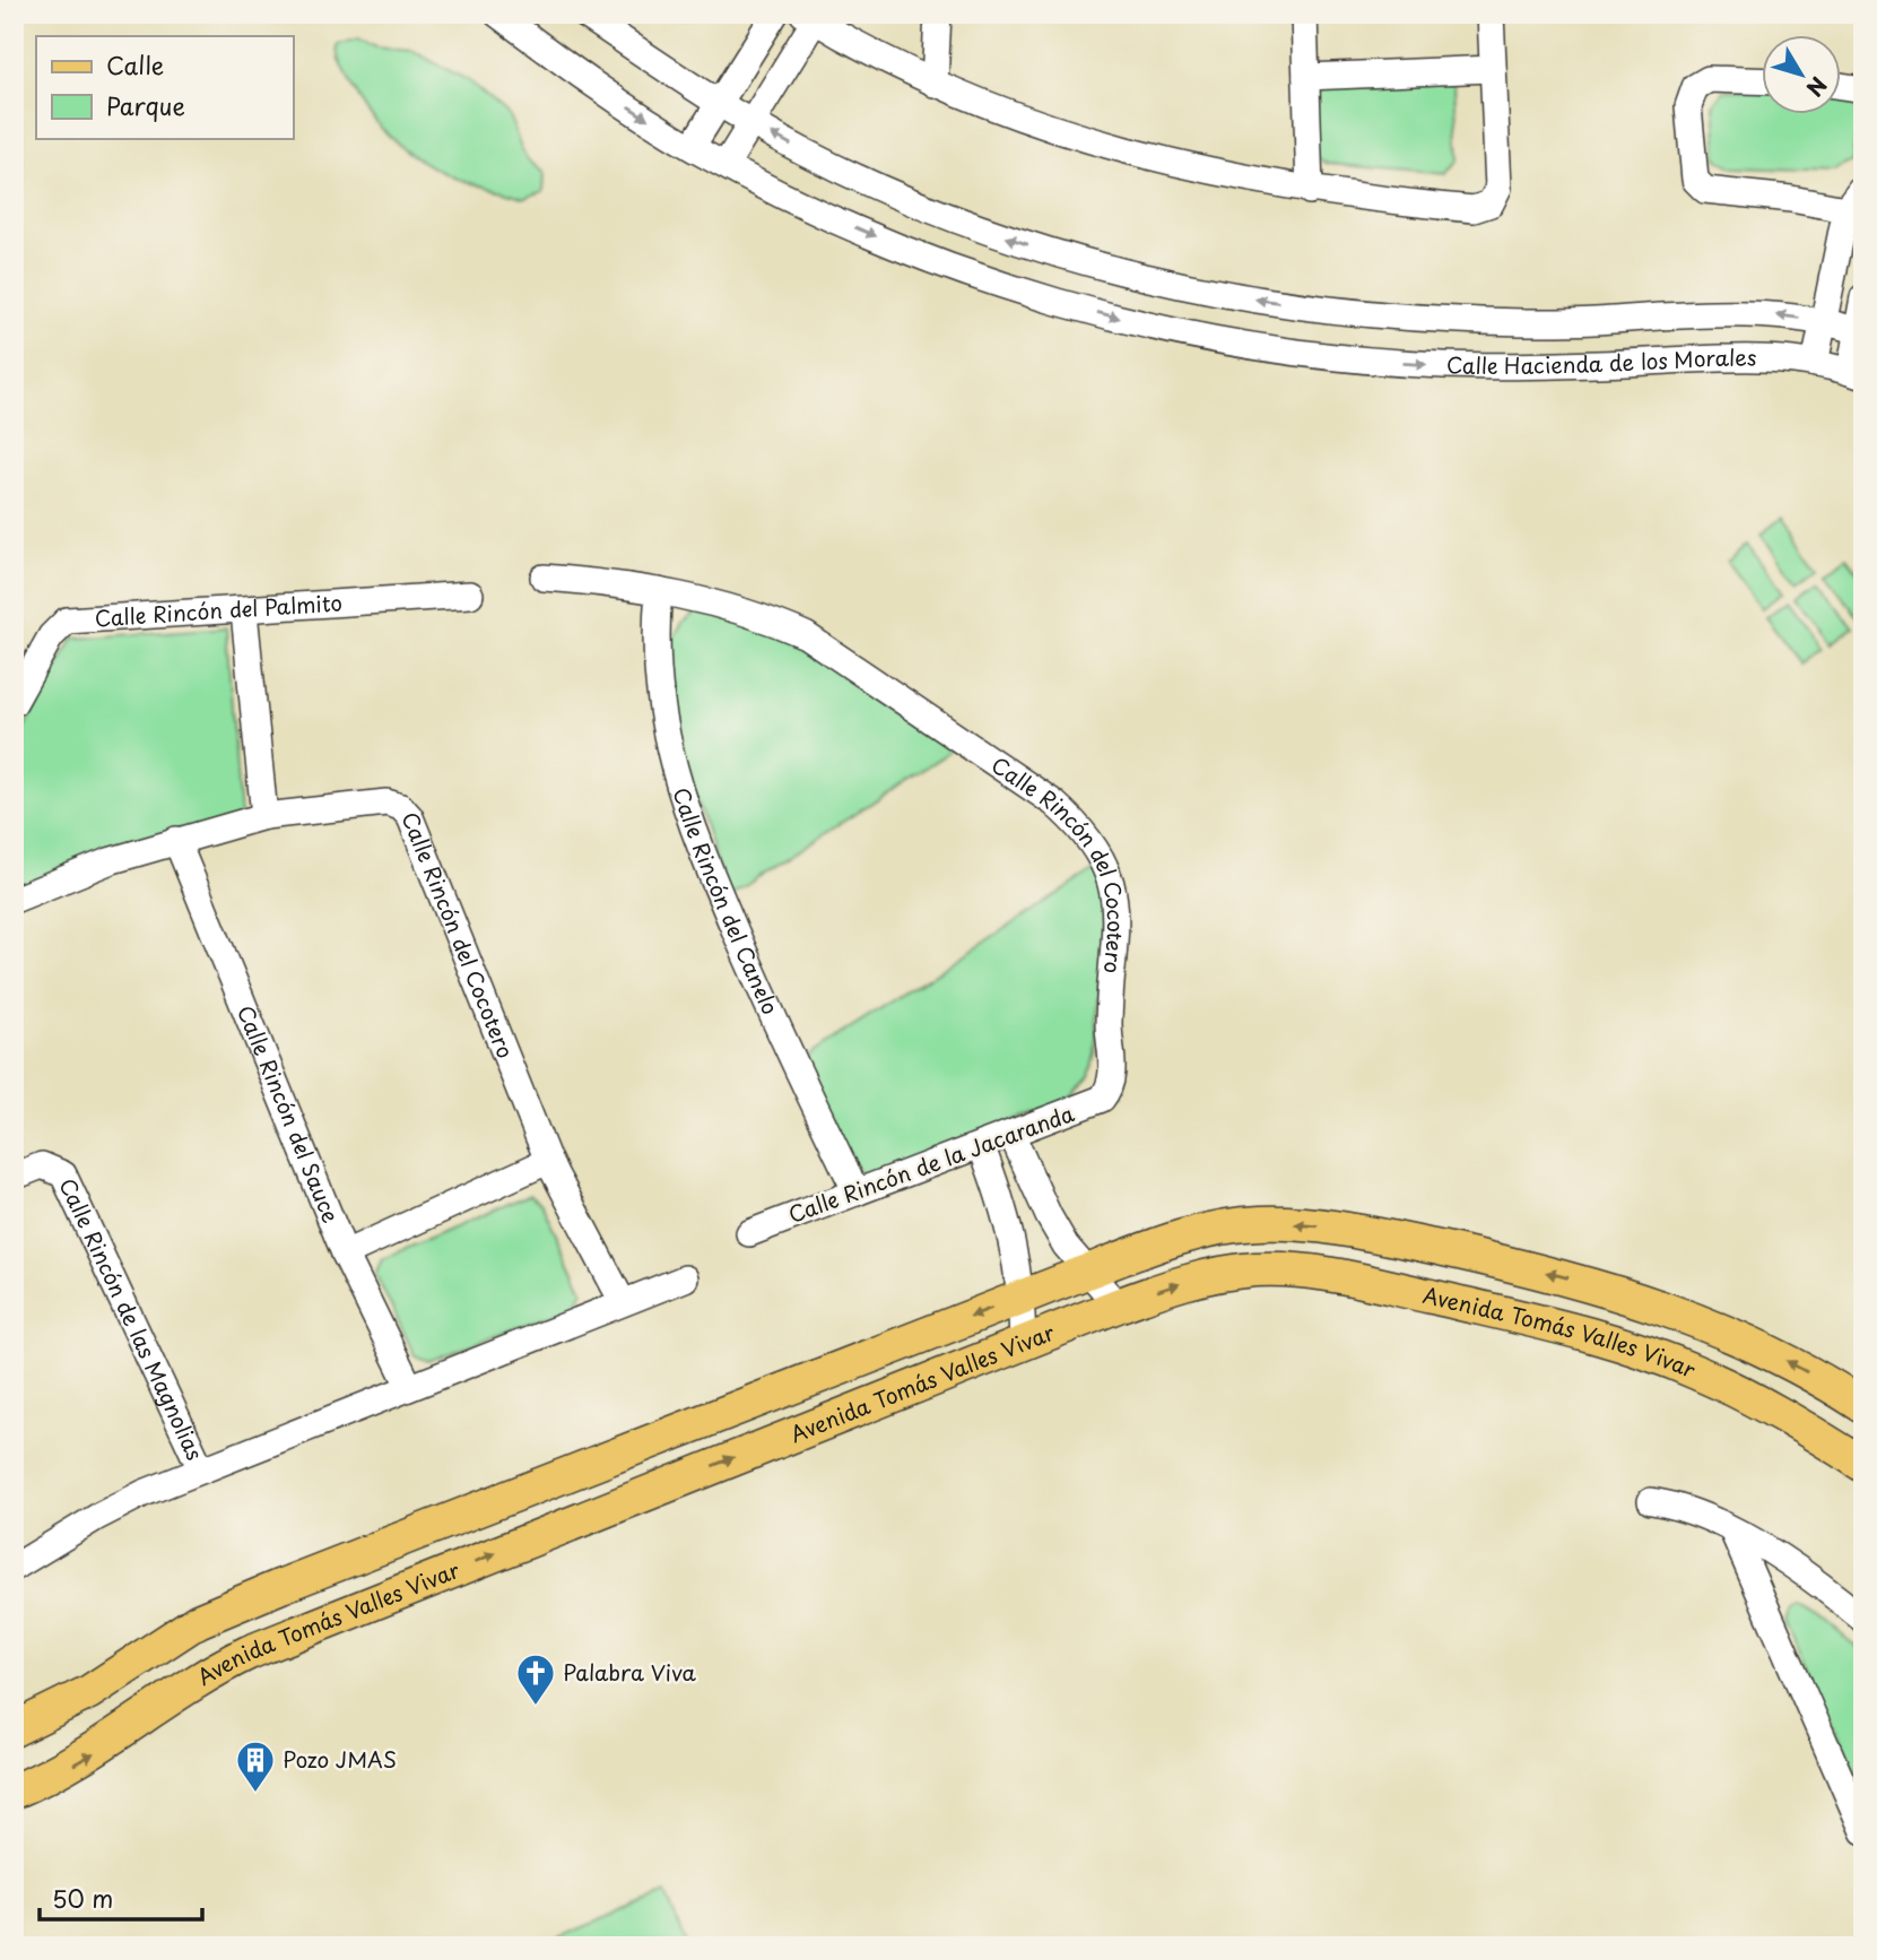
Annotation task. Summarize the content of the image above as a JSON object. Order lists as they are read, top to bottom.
{
  "streets": {
    "main road": ["Avenida Tomás Valles Vivar"],
    "street": [
      "Calle Hacienda de los Morales",
      "Calle Rincón del Palmito",
      "Calle Rincón del Cocotero",
      "Calle Rincón del Canelo",
      "Calle Rincón del Sauce",
      "Calle Rincón de la Jacaranda",
      "Calle Rincón de las Magnolias"
    ]
  },
  "crossings": [
    ["Calle Rincón del Cocotero", "Calle Rincón del Canelo"],
    ["Calle Rincón del Cocotero", "Calle Rincón del Sauce"],
    ["Calle Rincón del Cocotero", "Calle Rincón de la Jacaranda"],
    ["Calle Rincón del Canelo", "Calle Rincón de la Jacaranda"]
  ],
  "places": {
    "church": ["Palabra Viva"],
    "building": ["Pozo JMAS"]
  },
  "legend": ["Calle", "Parque"],
  "scale_bar": "50 m",
  "north": "bottom right"
}
